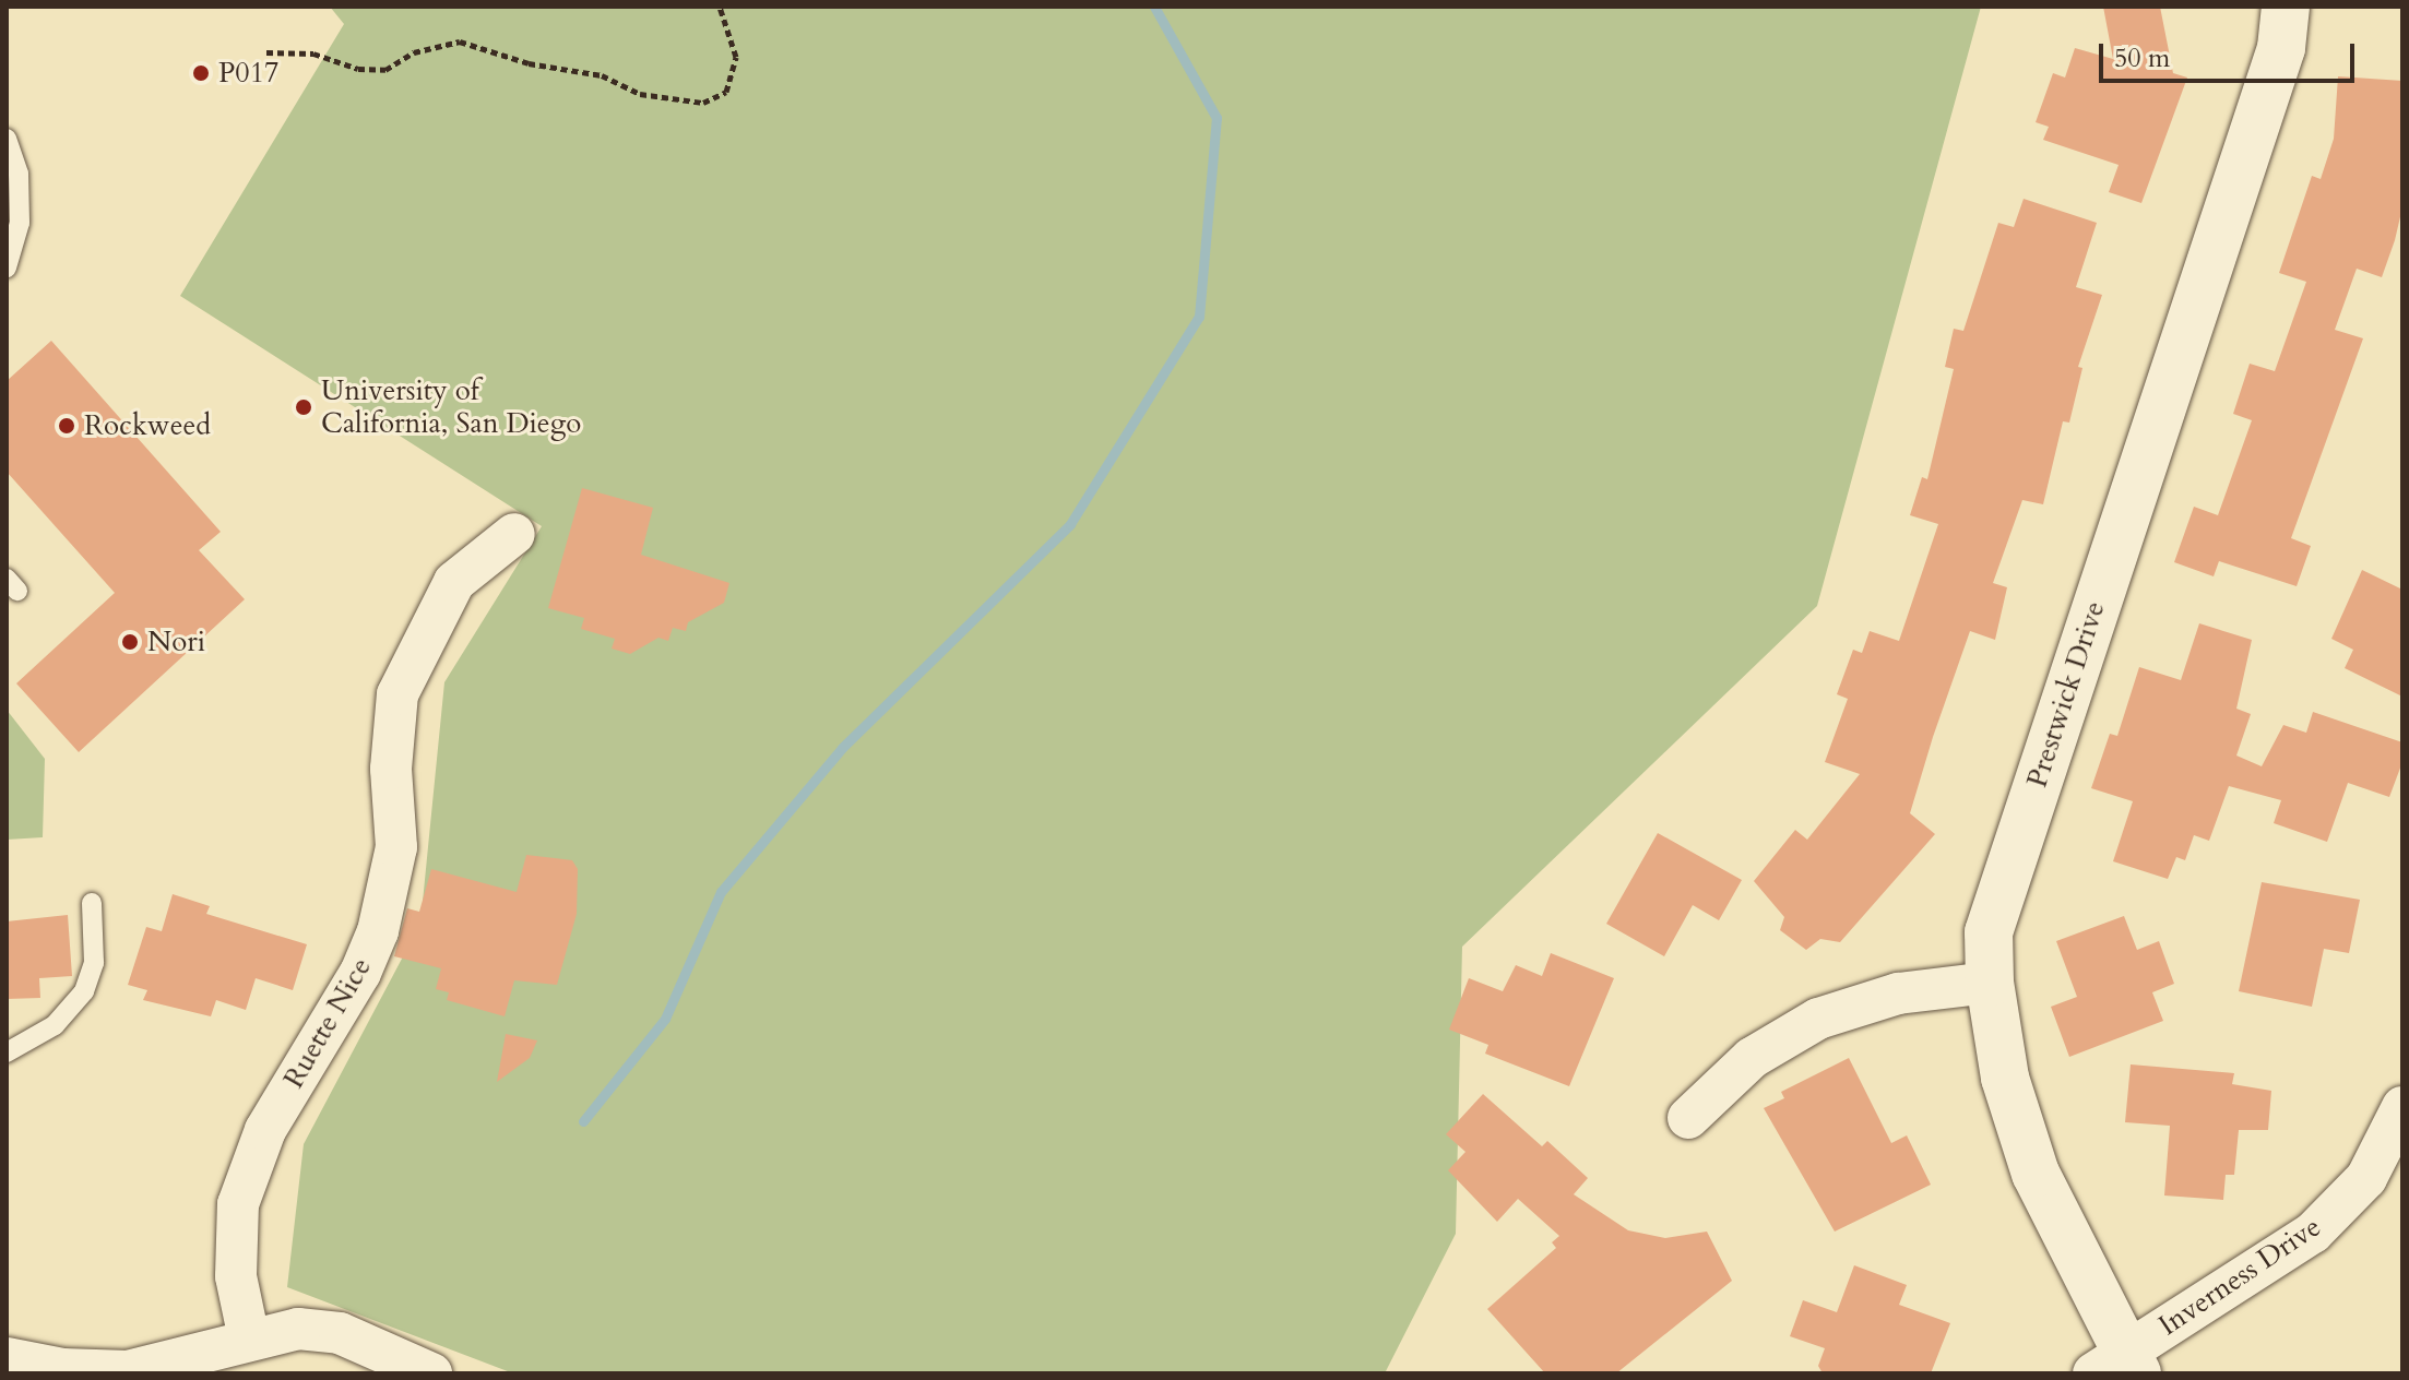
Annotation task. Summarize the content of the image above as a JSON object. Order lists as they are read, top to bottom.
{
  "streets": {
    "street": ["Prestwick Drive", "Ruette Nice", "Inverness Drive"]
  },
  "crossings": [
    ["Prestwick Drive", "Inverness Drive"]
  ],
  "places": [
    "P017",
    "University of California, San Diego",
    "Rockweed",
    "Nori"
  ],
  "scale_bar": "50 m"
}
